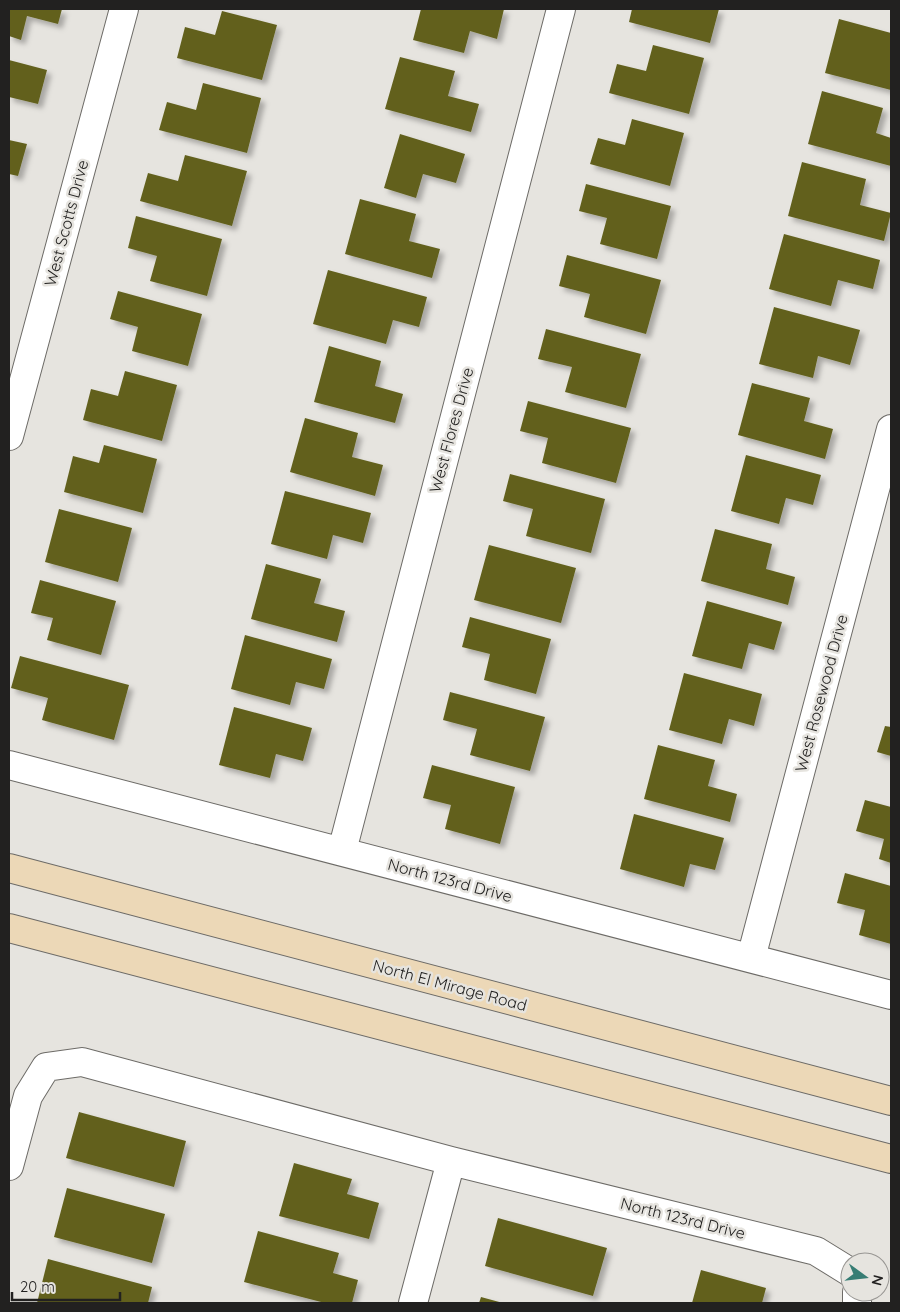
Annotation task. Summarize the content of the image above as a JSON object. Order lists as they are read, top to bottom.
{
  "streets": {
    "main road": ["North El Mirage Road"],
    "street": [
      "West Scotts Drive",
      "West Flores Drive",
      "West Rosewood Drive",
      "North 123rd Drive"
    ]
  },
  "crossings": [
    ["West Flores Drive", "North 123rd Drive"],
    ["West Rosewood Drive", "North 123rd Drive"]
  ],
  "scale_bar": "20 m",
  "north": "right"
}
